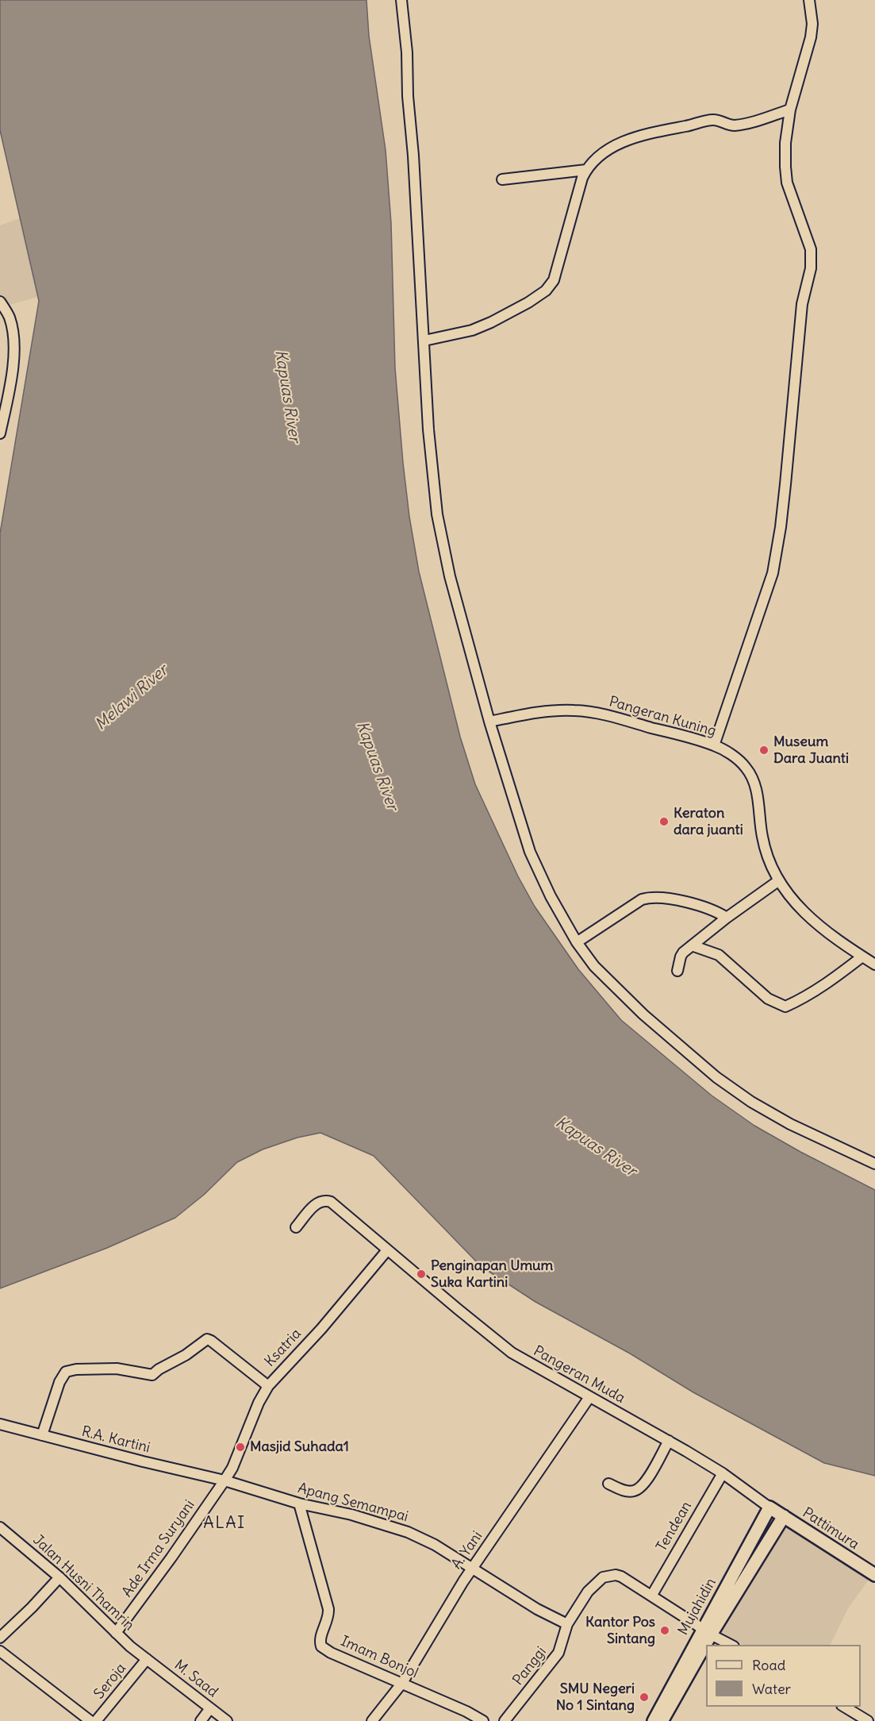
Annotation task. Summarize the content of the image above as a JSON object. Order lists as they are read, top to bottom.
{
  "streets": {
    "main road": ["Pattimura", "Mujahidin"],
    "street": [
      "Pangeran Kuning",
      "Ksatria",
      "Pangeran Muda",
      "R.A. Kartini",
      "Apang Semampai",
      "Tendean",
      "Ade Irma Suryani",
      "A. Yani",
      "Jalan Husni Thamrin",
      "Imam Bonjol",
      "Panggi",
      "M. Saad",
      "Seroja"
    ]
  },
  "crossings": [
    ["Ksatria", "Pangeran Muda"],
    ["Ksatria", "R.A. Kartini"],
    ["Ksatria", "Apang Semampai"],
    ["Ksatria", "Ade Irma Suryani"],
    ["Pangeran Muda", "Tendean"],
    ["Pangeran Muda", "Pattimura"],
    ["Pangeran Muda", "A. Yani"],
    ["Pangeran Muda", "Mujahidin"],
    ["R.A. Kartini", "Apang Semampai"],
    ["R.A. Kartini", "Ade Irma Suryani"],
    ["Apang Semampai", "Ade Irma Suryani"],
    ["Apang Semampai", "A. Yani"],
    ["Apang Semampai", "Imam Bonjol"],
    ["Apang Semampai", "Panggi"],
    ["Tendean", "Panggi"],
    ["Pattimura", "Mujahidin"],
    ["Ade Irma Suryani", "Jalan Husni Thamrin"],
    ["A. Yani", "Imam Bonjol"],
    ["Jalan Husni Thamrin", "M. Saad"],
    ["Jalan Husni Thamrin", "Seroja"],
    ["M. Saad", "Seroja"]
  ],
  "districts": ["ALAI"],
  "water": ["Kapuas River", "Melawi River"],
  "places": [
    "Museum Dara Juanti",
    "Keraton dara juanti",
    "Penginapan Umum Suka Kartini",
    "Masjid Suhada1",
    "Kantor Pos Sintang",
    "SMU Negeri No 1 Sintang"
  ],
  "legend": ["Road", "Water"]
}
